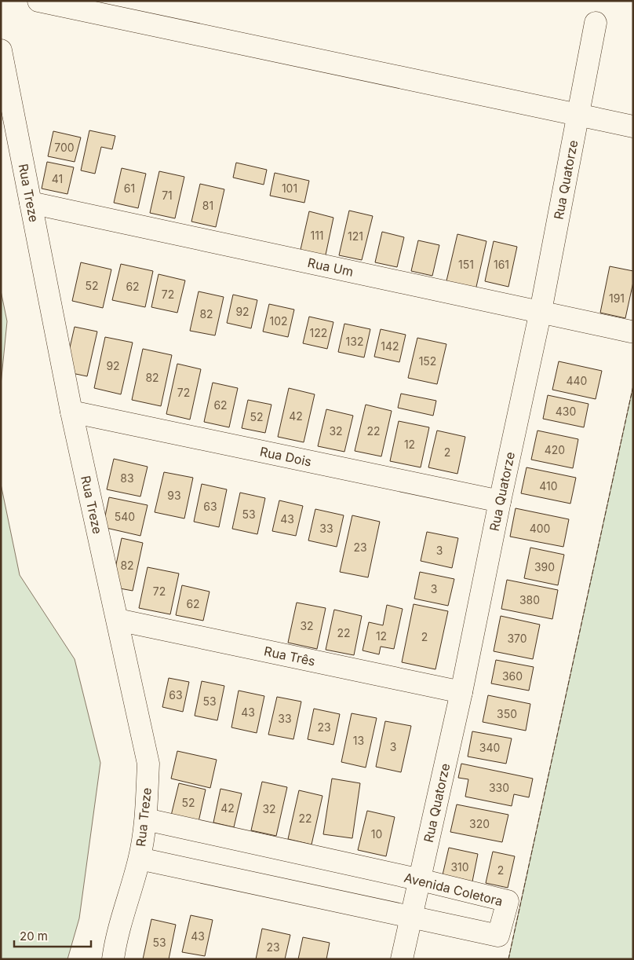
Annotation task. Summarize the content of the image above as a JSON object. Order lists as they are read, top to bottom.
{
  "streets": {
    "street": [
      "Rua Quatorze",
      "Rua Treze",
      "Rua Um",
      "Rua Dois",
      "Rua Três",
      "Avenida Coletora"
    ]
  },
  "crossings": [
    ["Rua Quatorze", "Rua Um"],
    ["Rua Quatorze", "Rua Dois"],
    ["Rua Quatorze", "Rua Três"],
    ["Rua Quatorze", "Avenida Coletora"],
    ["Rua Treze", "Rua Um"],
    ["Rua Treze", "Rua Dois"],
    ["Rua Treze", "Rua Três"],
    ["Rua Treze", "Avenida Coletora"]
  ],
  "house_numbers": [
    "700",
    "41",
    "61",
    "101",
    "71",
    "81",
    "111",
    "121",
    "151",
    "161",
    "52",
    "62",
    "72",
    "191",
    "92",
    "82",
    "102",
    "122",
    "132",
    "142",
    "152",
    "92",
    "82",
    "440",
    "72",
    "62",
    "430",
    "42",
    "52",
    "32",
    "22",
    "12",
    "420",
    "2",
    "83",
    "410",
    "93",
    "63",
    "53",
    "540",
    "43",
    "33",
    "400",
    "23",
    "3",
    "82",
    "390",
    "3",
    "72",
    "380",
    "62",
    "32",
    "22",
    "12",
    "2",
    "370",
    "360",
    "63",
    "53",
    "43",
    "350",
    "33",
    "23",
    "13",
    "3",
    "340",
    "330",
    "52",
    "42",
    "32",
    "22",
    "320",
    "10",
    "310",
    "2",
    "43",
    "53",
    "23"
  ],
  "scale_bar": "20 m"
}
